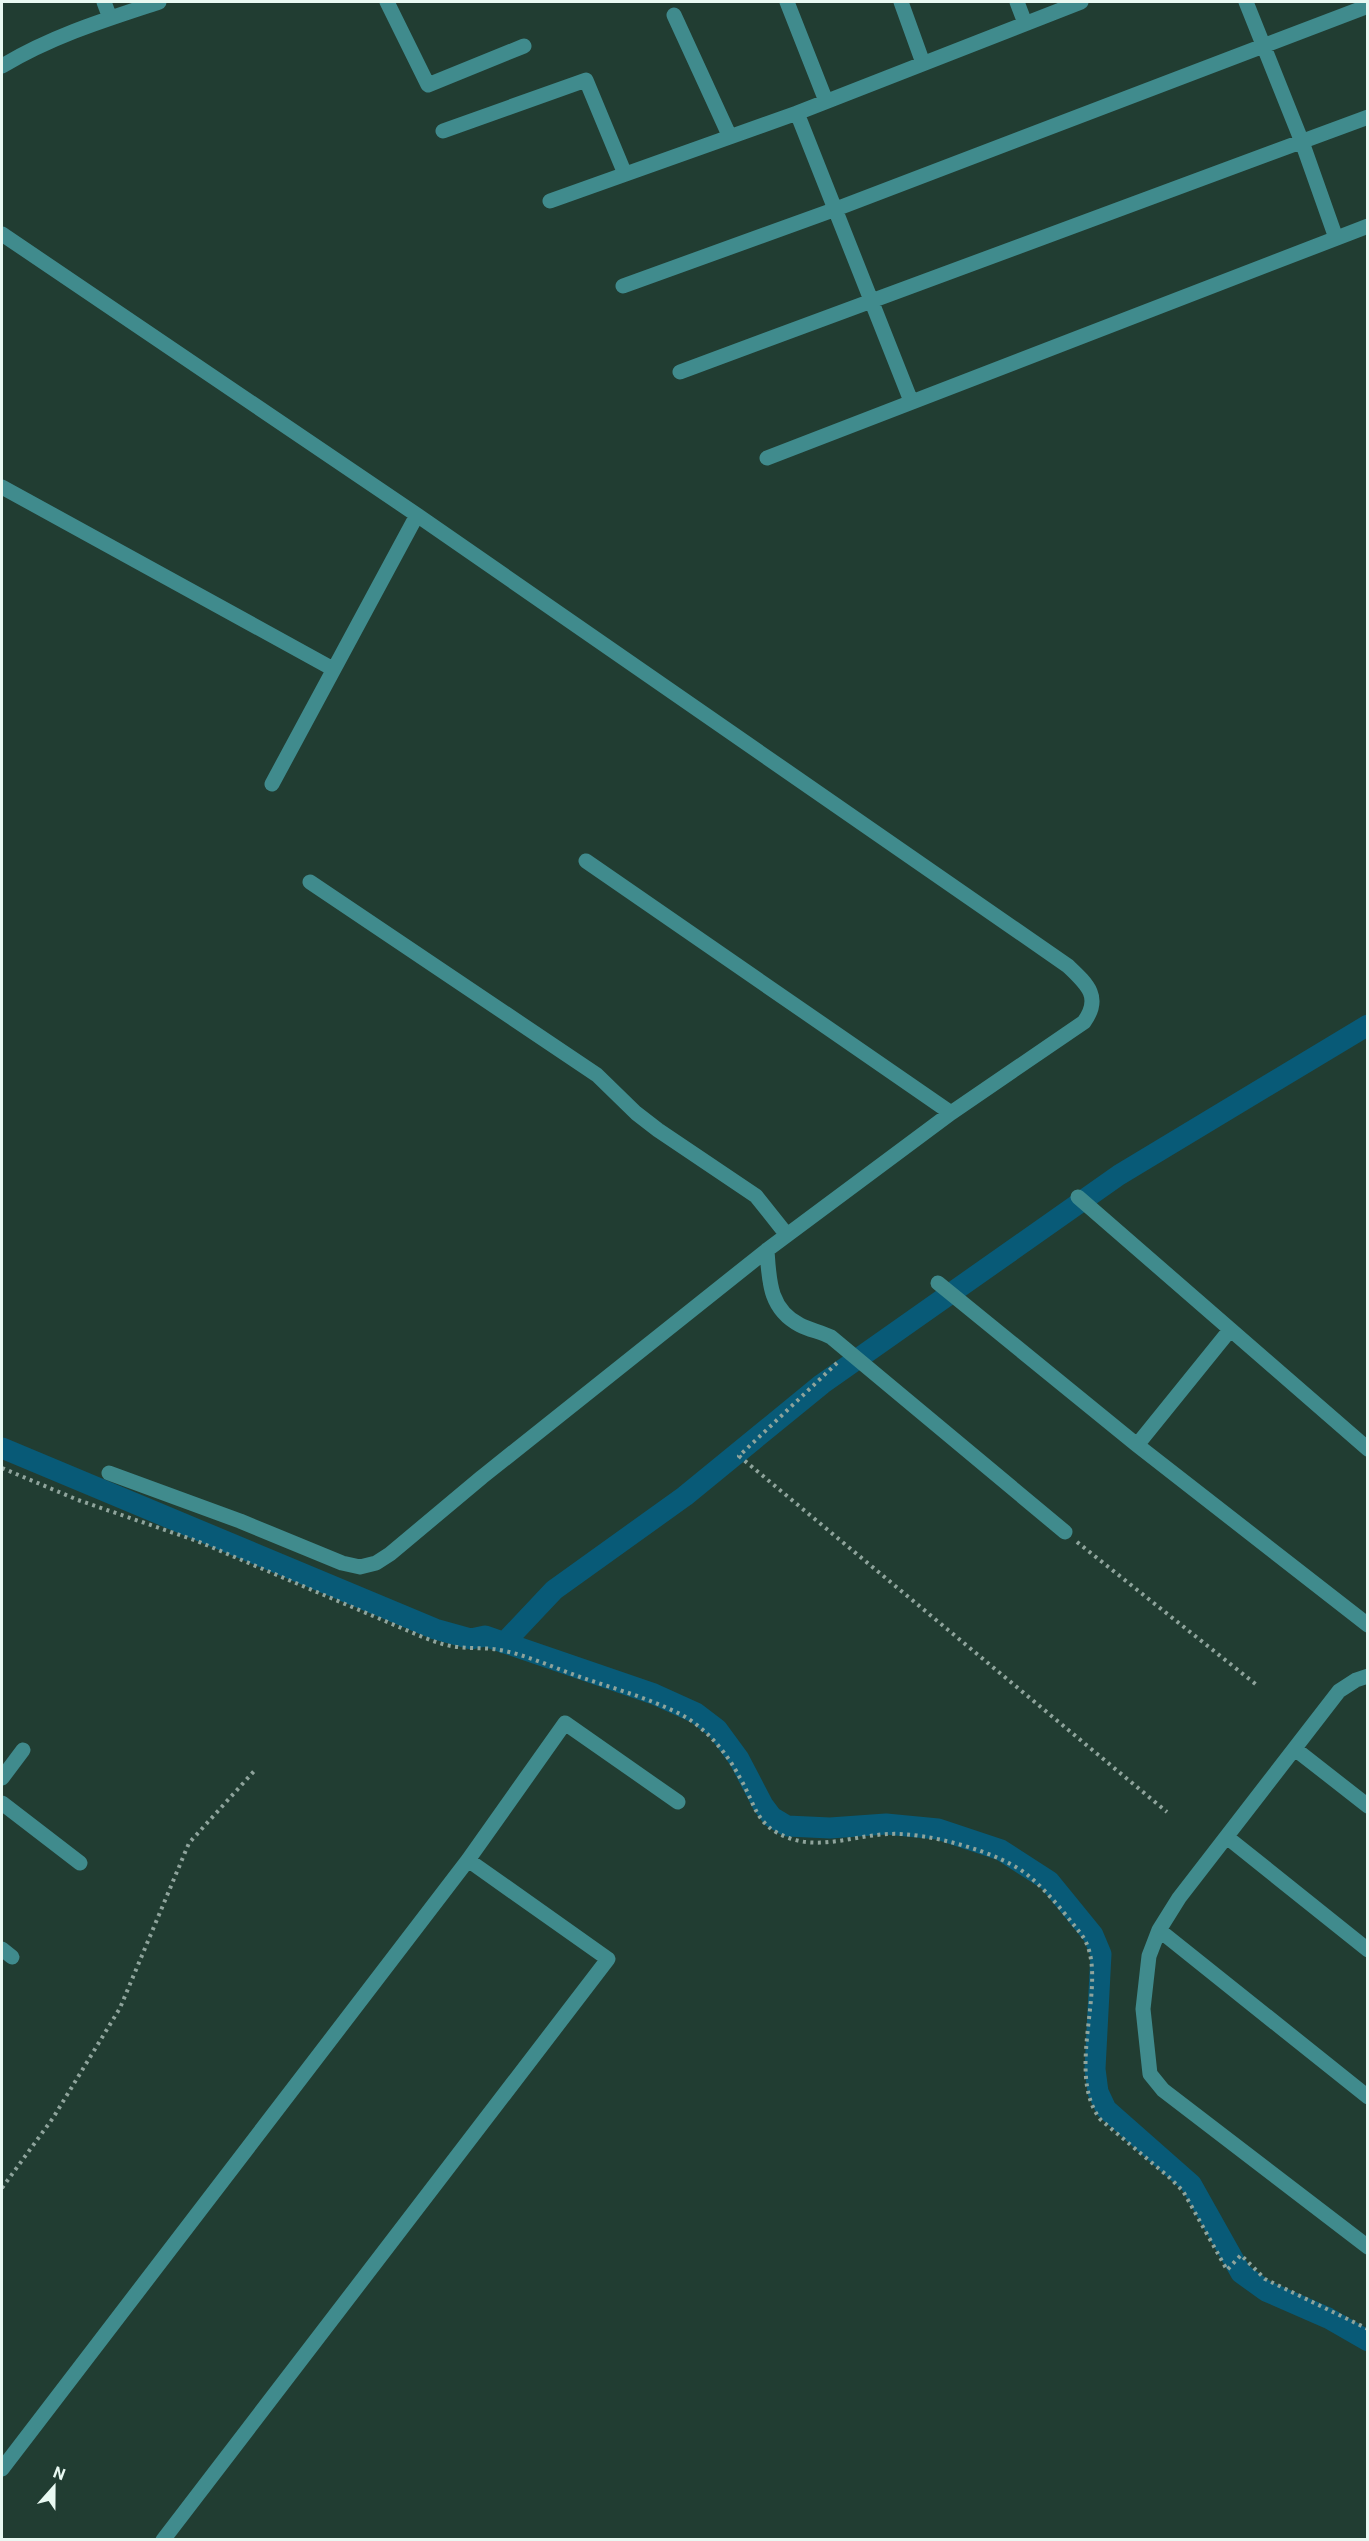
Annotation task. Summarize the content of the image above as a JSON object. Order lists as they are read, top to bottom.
{
  "north": "top"
}
